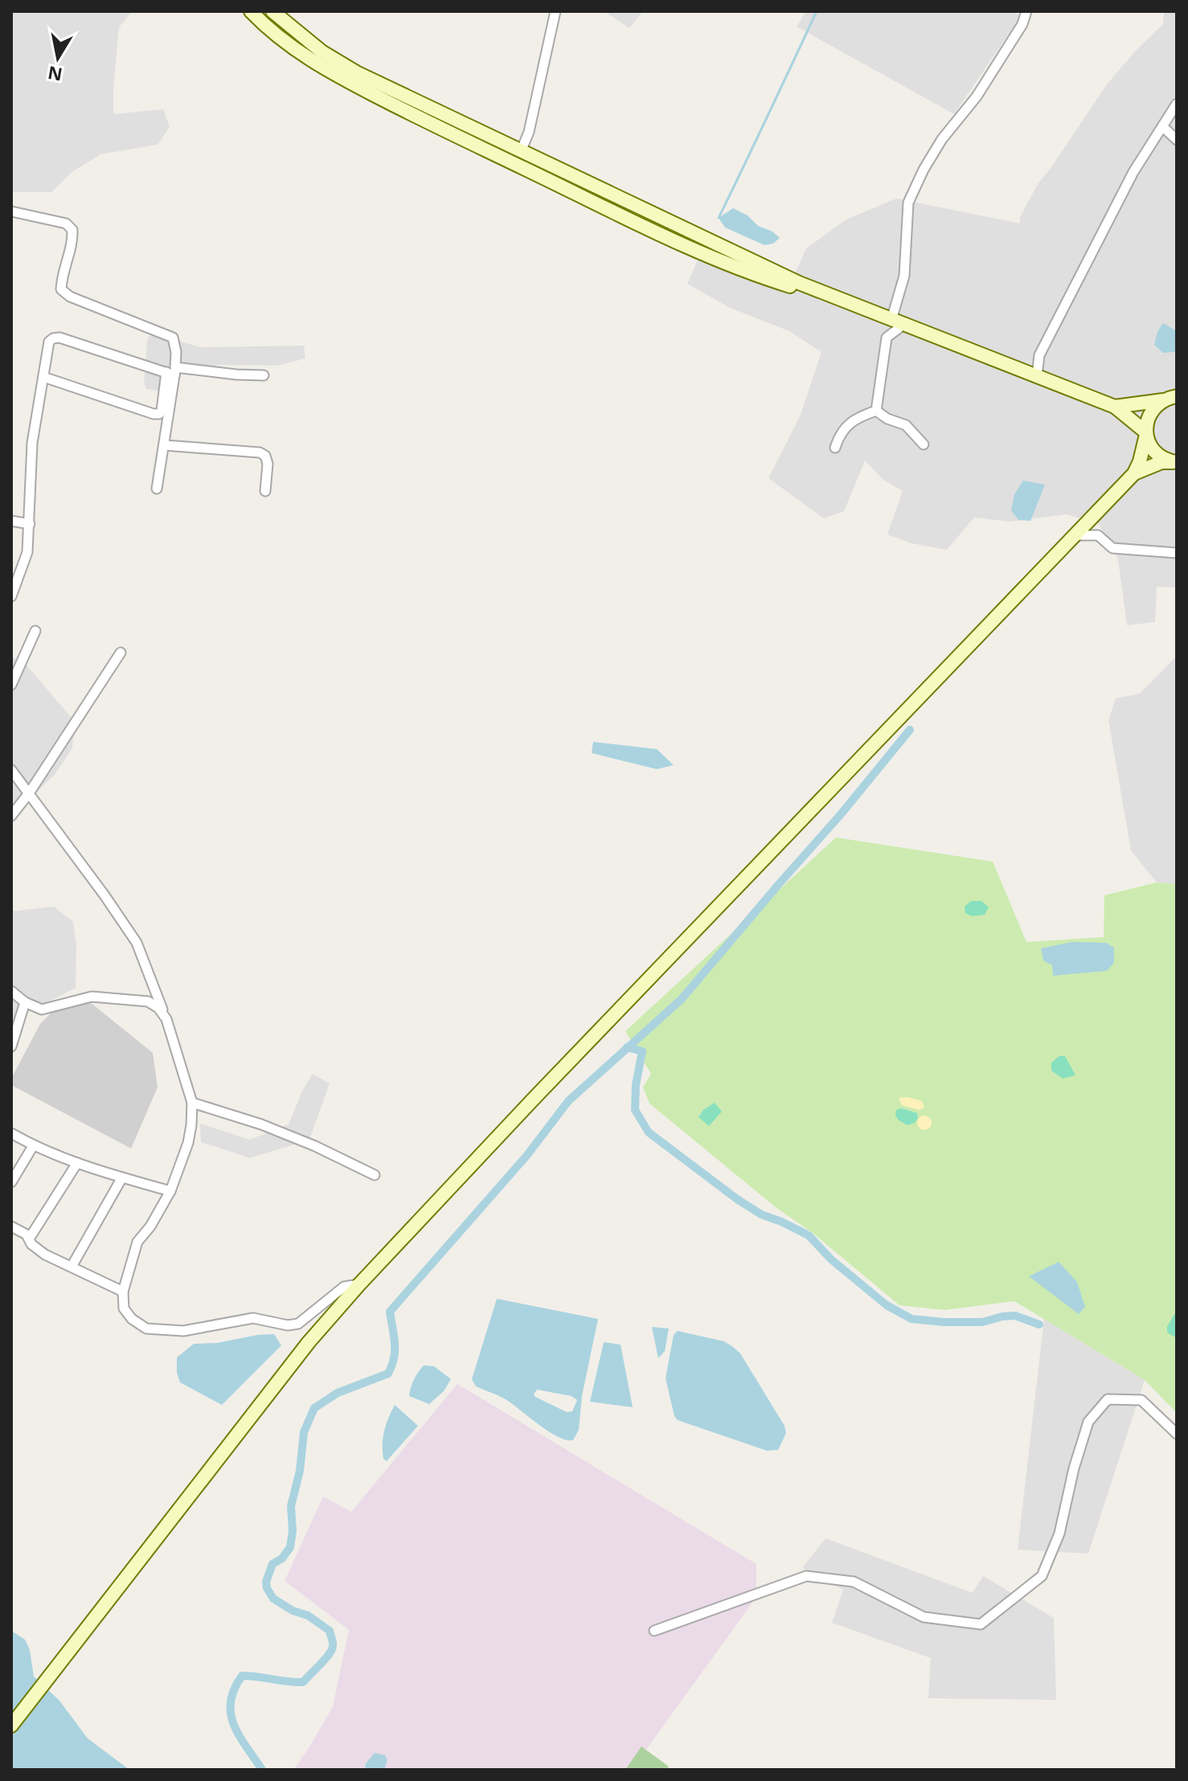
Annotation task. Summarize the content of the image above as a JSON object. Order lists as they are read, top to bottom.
{
  "north": "bottom"
}
